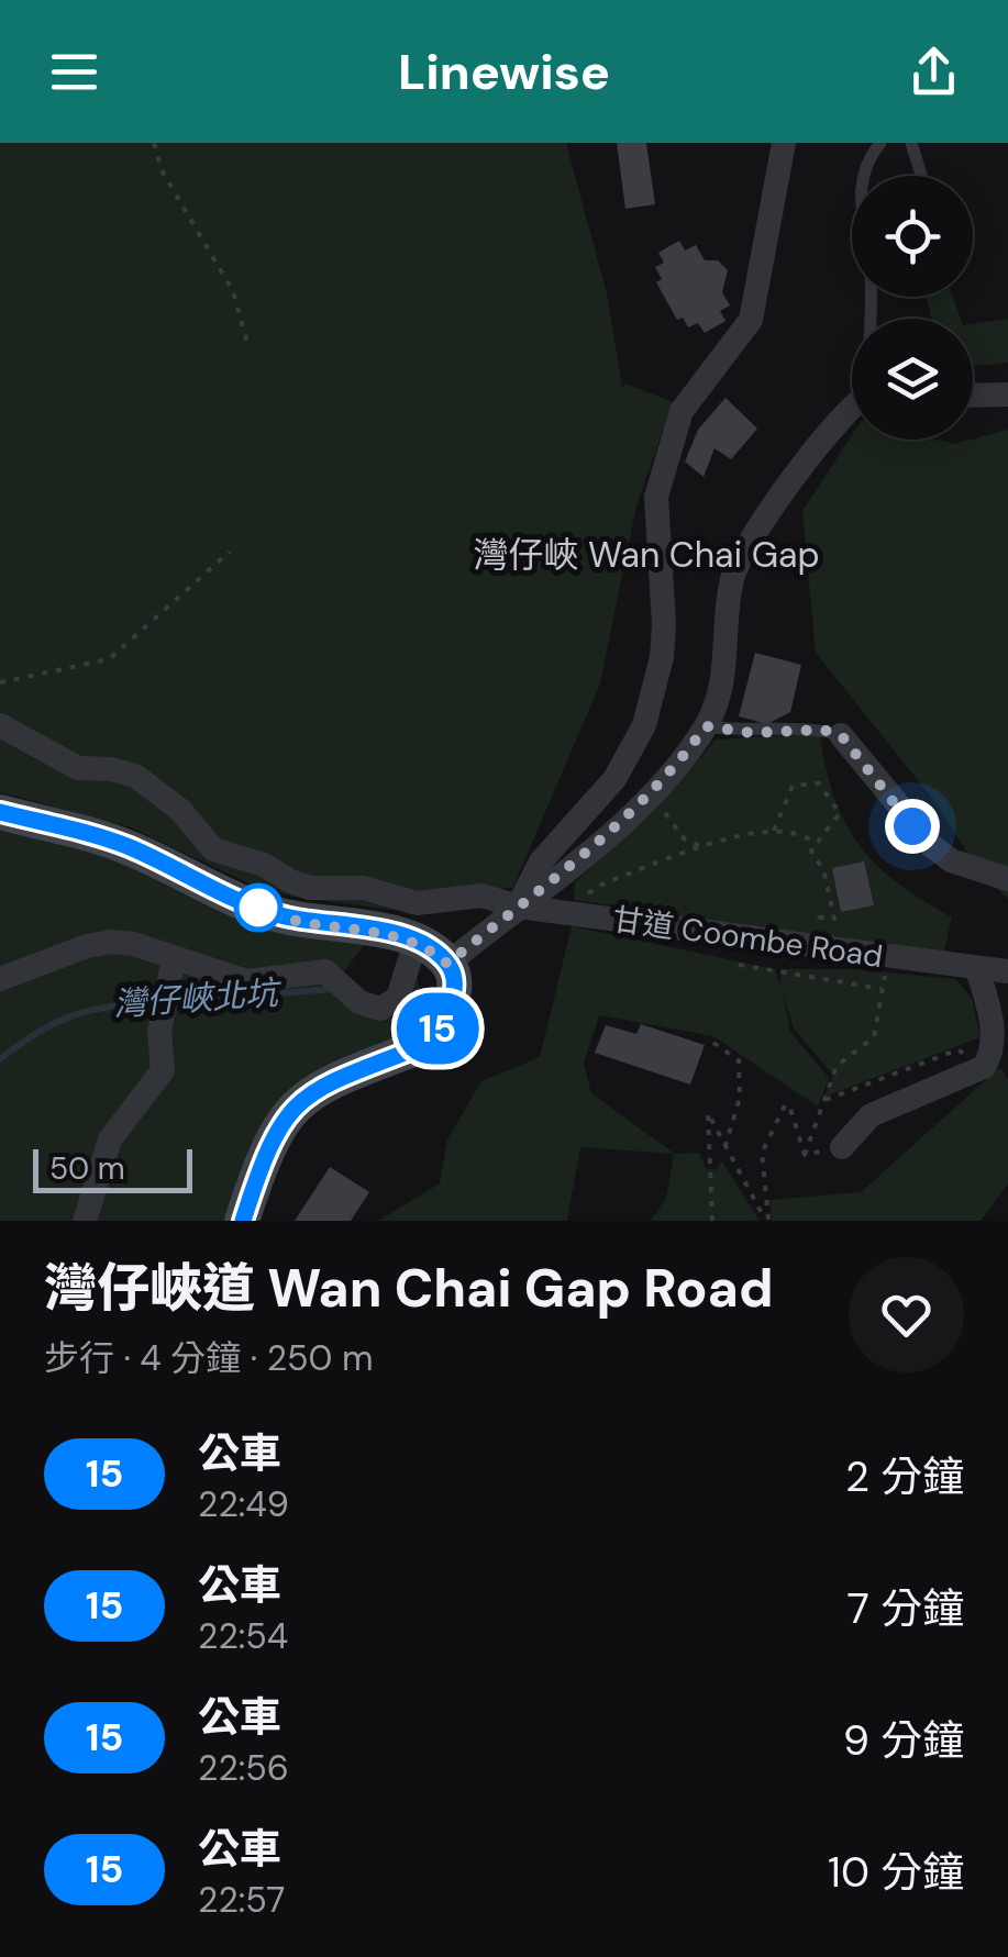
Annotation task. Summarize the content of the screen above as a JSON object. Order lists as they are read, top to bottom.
{
  "streets": {
    "street": ["甘道 Coombe Road"]
  },
  "districts": ["灣仔峽 Wan Chai Gap"],
  "water": ["灣仔峽北坑"],
  "lines": ["bus line 15"],
  "scale_bar": "50 m",
  "page": {
    "header": "Linewise",
    "on_map": "15",
    "scale": "50 m",
    "heading": ["灣仔峽道 Wan Chai Gap Road", "步行 · 4 分鐘 · 250 m"],
    "list": [
      {
        "mark": "15",
        "name": "公車",
        "note": "22:49",
        "value": "2 分鐘"
      },
      {
        "mark": "15",
        "name": "公車",
        "note": "22:54",
        "value": "7 分鐘"
      },
      {
        "mark": "15",
        "name": "公車",
        "note": "22:56",
        "value": "9 分鐘"
      },
      {
        "mark": "15",
        "name": "公車",
        "note": "22:57",
        "value": "10 分鐘"
      }
    ]
  }
}
